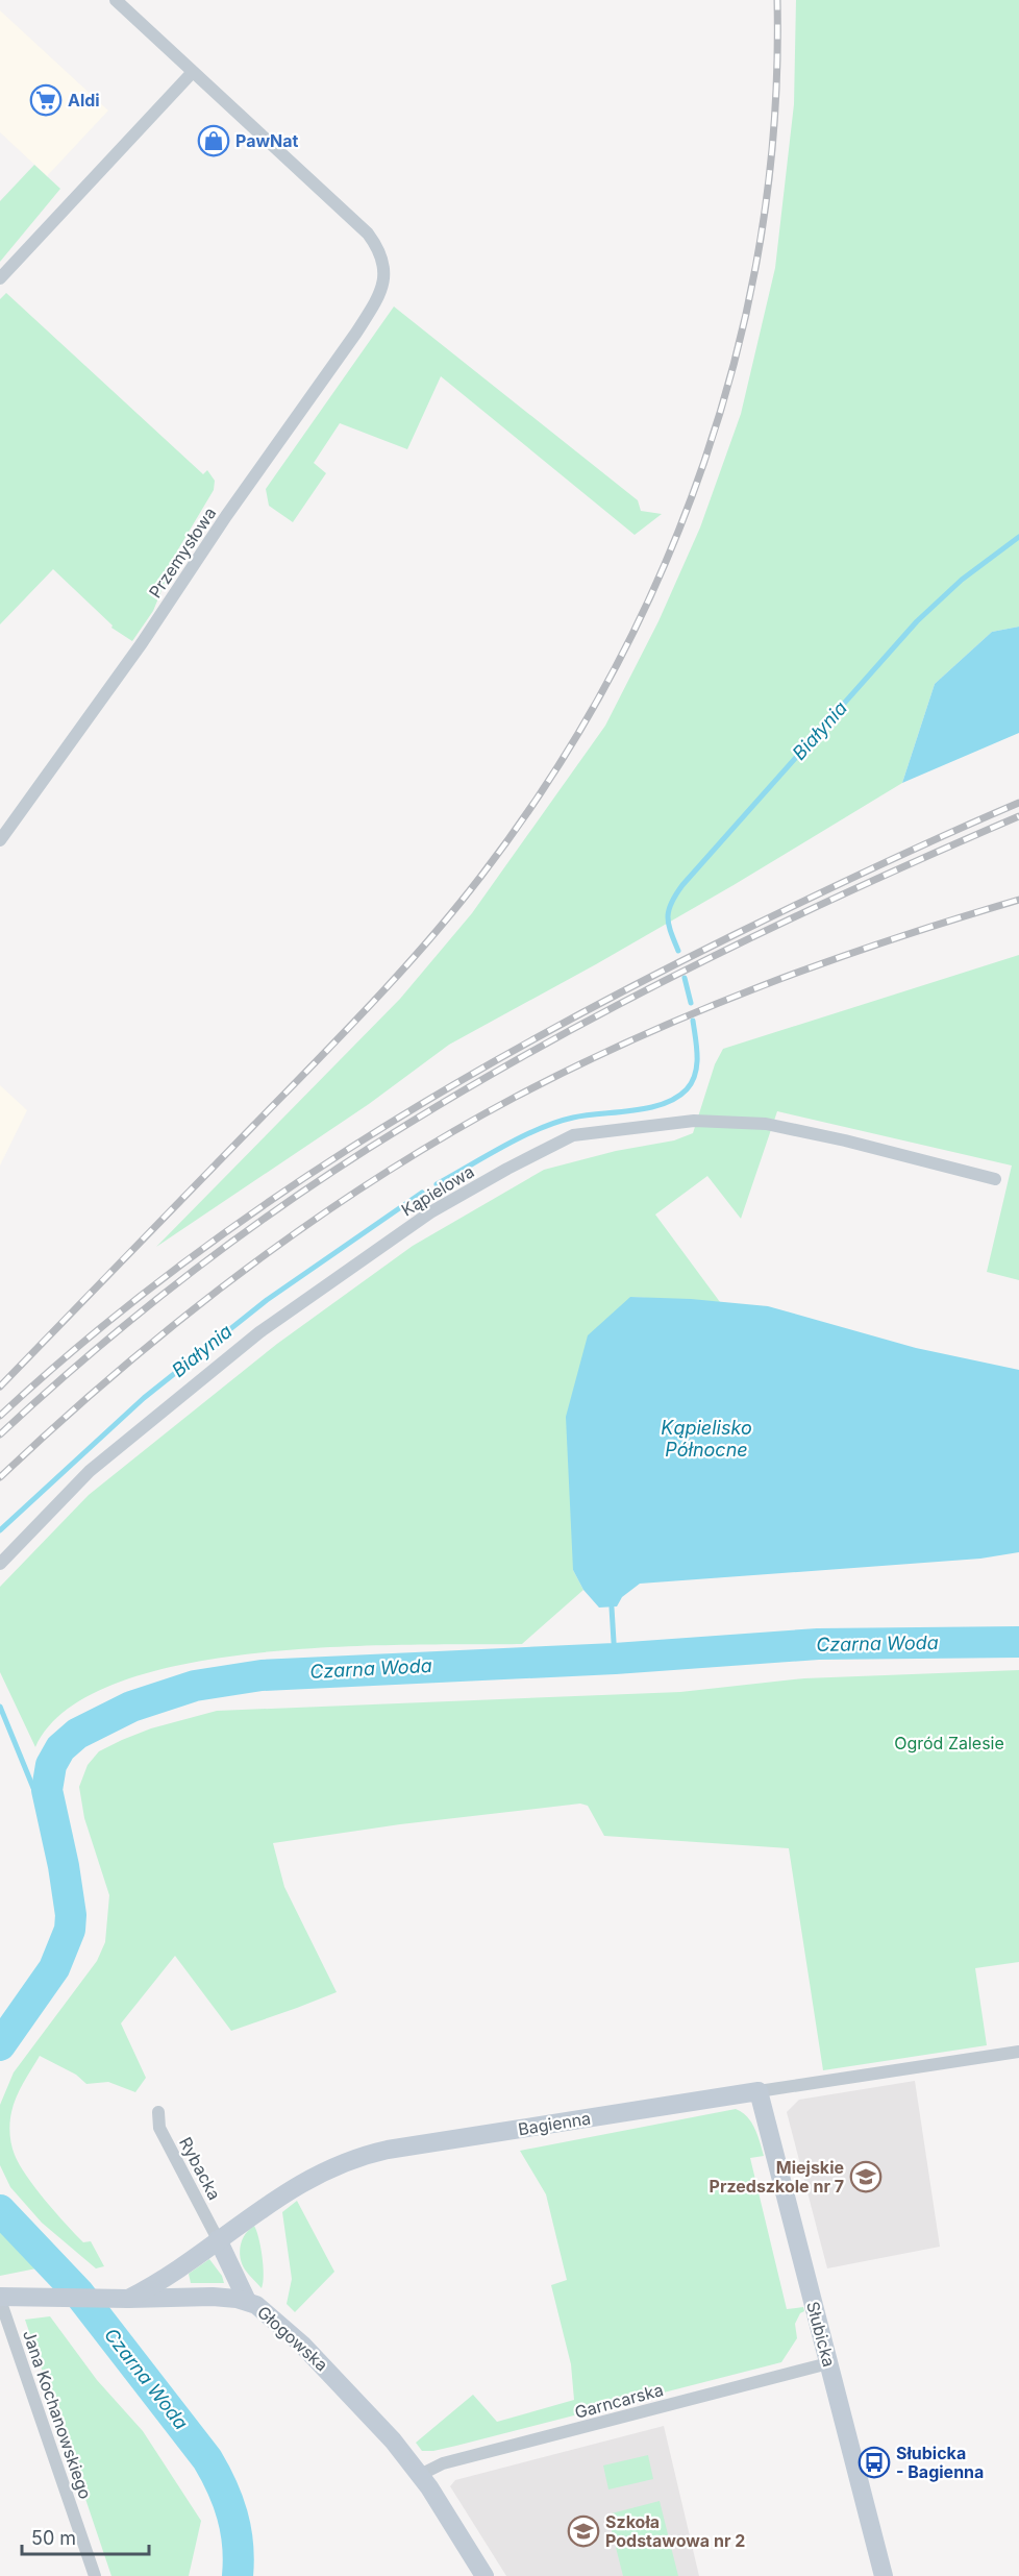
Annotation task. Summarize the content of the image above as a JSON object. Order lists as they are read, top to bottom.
{
  "streets": {
    "street": [
      "Przemysłowa",
      "Kąpielowa",
      "Bagienna",
      "Rybacka",
      "Słubicka",
      "Głogowska",
      "Garncarska",
      "Jana Kochanowskiego"
    ]
  },
  "crossings": [
    ["Bagienna", "Rybacka"],
    ["Bagienna", "Słubicka"],
    ["Bagienna", "Głogowska"],
    ["Słubicka", "Garncarska"],
    ["Głogowska", "Garncarska"],
    ["Głogowska", "Jana Kochanowskiego"]
  ],
  "water": ["Białynia", "Kąpielisko Północne", "Czarna Woda"],
  "parks": ["Ogród Zalesie"],
  "places": {
    "supermarket": ["Aldi"],
    "shop": ["PawNat"],
    "school or university": ["Miejskie Przedszkole nr 7", "Szkoła Podstawowa nr 2"],
    "bus stop": ["Słubicka - Bagienna"]
  },
  "scale_bar": "50 m"
}
